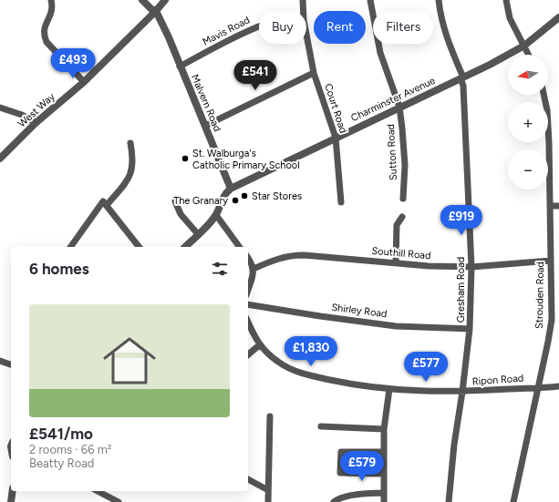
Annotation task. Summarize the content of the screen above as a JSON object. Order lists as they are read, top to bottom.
{
  "streets": {
    "street": [
      "Mavis Road",
      "Charminster Avenue",
      "Malvern Road",
      "Court Road",
      "West Way",
      "Sutton Road",
      "Southill Road",
      "Gresham Road",
      "Strouden Road",
      "Shirley Road",
      "Ripon Road"
    ]
  },
  "crossings": [
    ["Mavis Road", "Malvern Road"],
    ["Charminster Avenue", "Malvern Road"],
    ["Charminster Avenue", "Court Road"],
    ["Charminster Avenue", "Sutton Road"],
    ["Charminster Avenue", "Gresham Road"],
    ["Malvern Road", "West Way"],
    ["Southill Road", "Gresham Road"],
    ["Southill Road", "Strouden Road"],
    ["Gresham Road", "Shirley Road"],
    ["Gresham Road", "Ripon Road"],
    ["Strouden Road", "Ripon Road"]
  ],
  "places": ["St. Walburga's Catholic Primary School", "Star Stores", "The Granary"],
  "north": "left",
  "page": {
    "chip": ["Buy", "Rent", "Filters"],
    "price": [
      "£493",
      "£541",
      "£919",
      "£1,830",
      "£577",
      "£579"
    ],
    "map_buttons": ["+", "−"],
    "heading": "6 homes",
    "list": [
      {
        "name": "£541/mo",
        "note": "2 rooms · 66 m² · Beatty Road"
      }
    ]
  }
}
